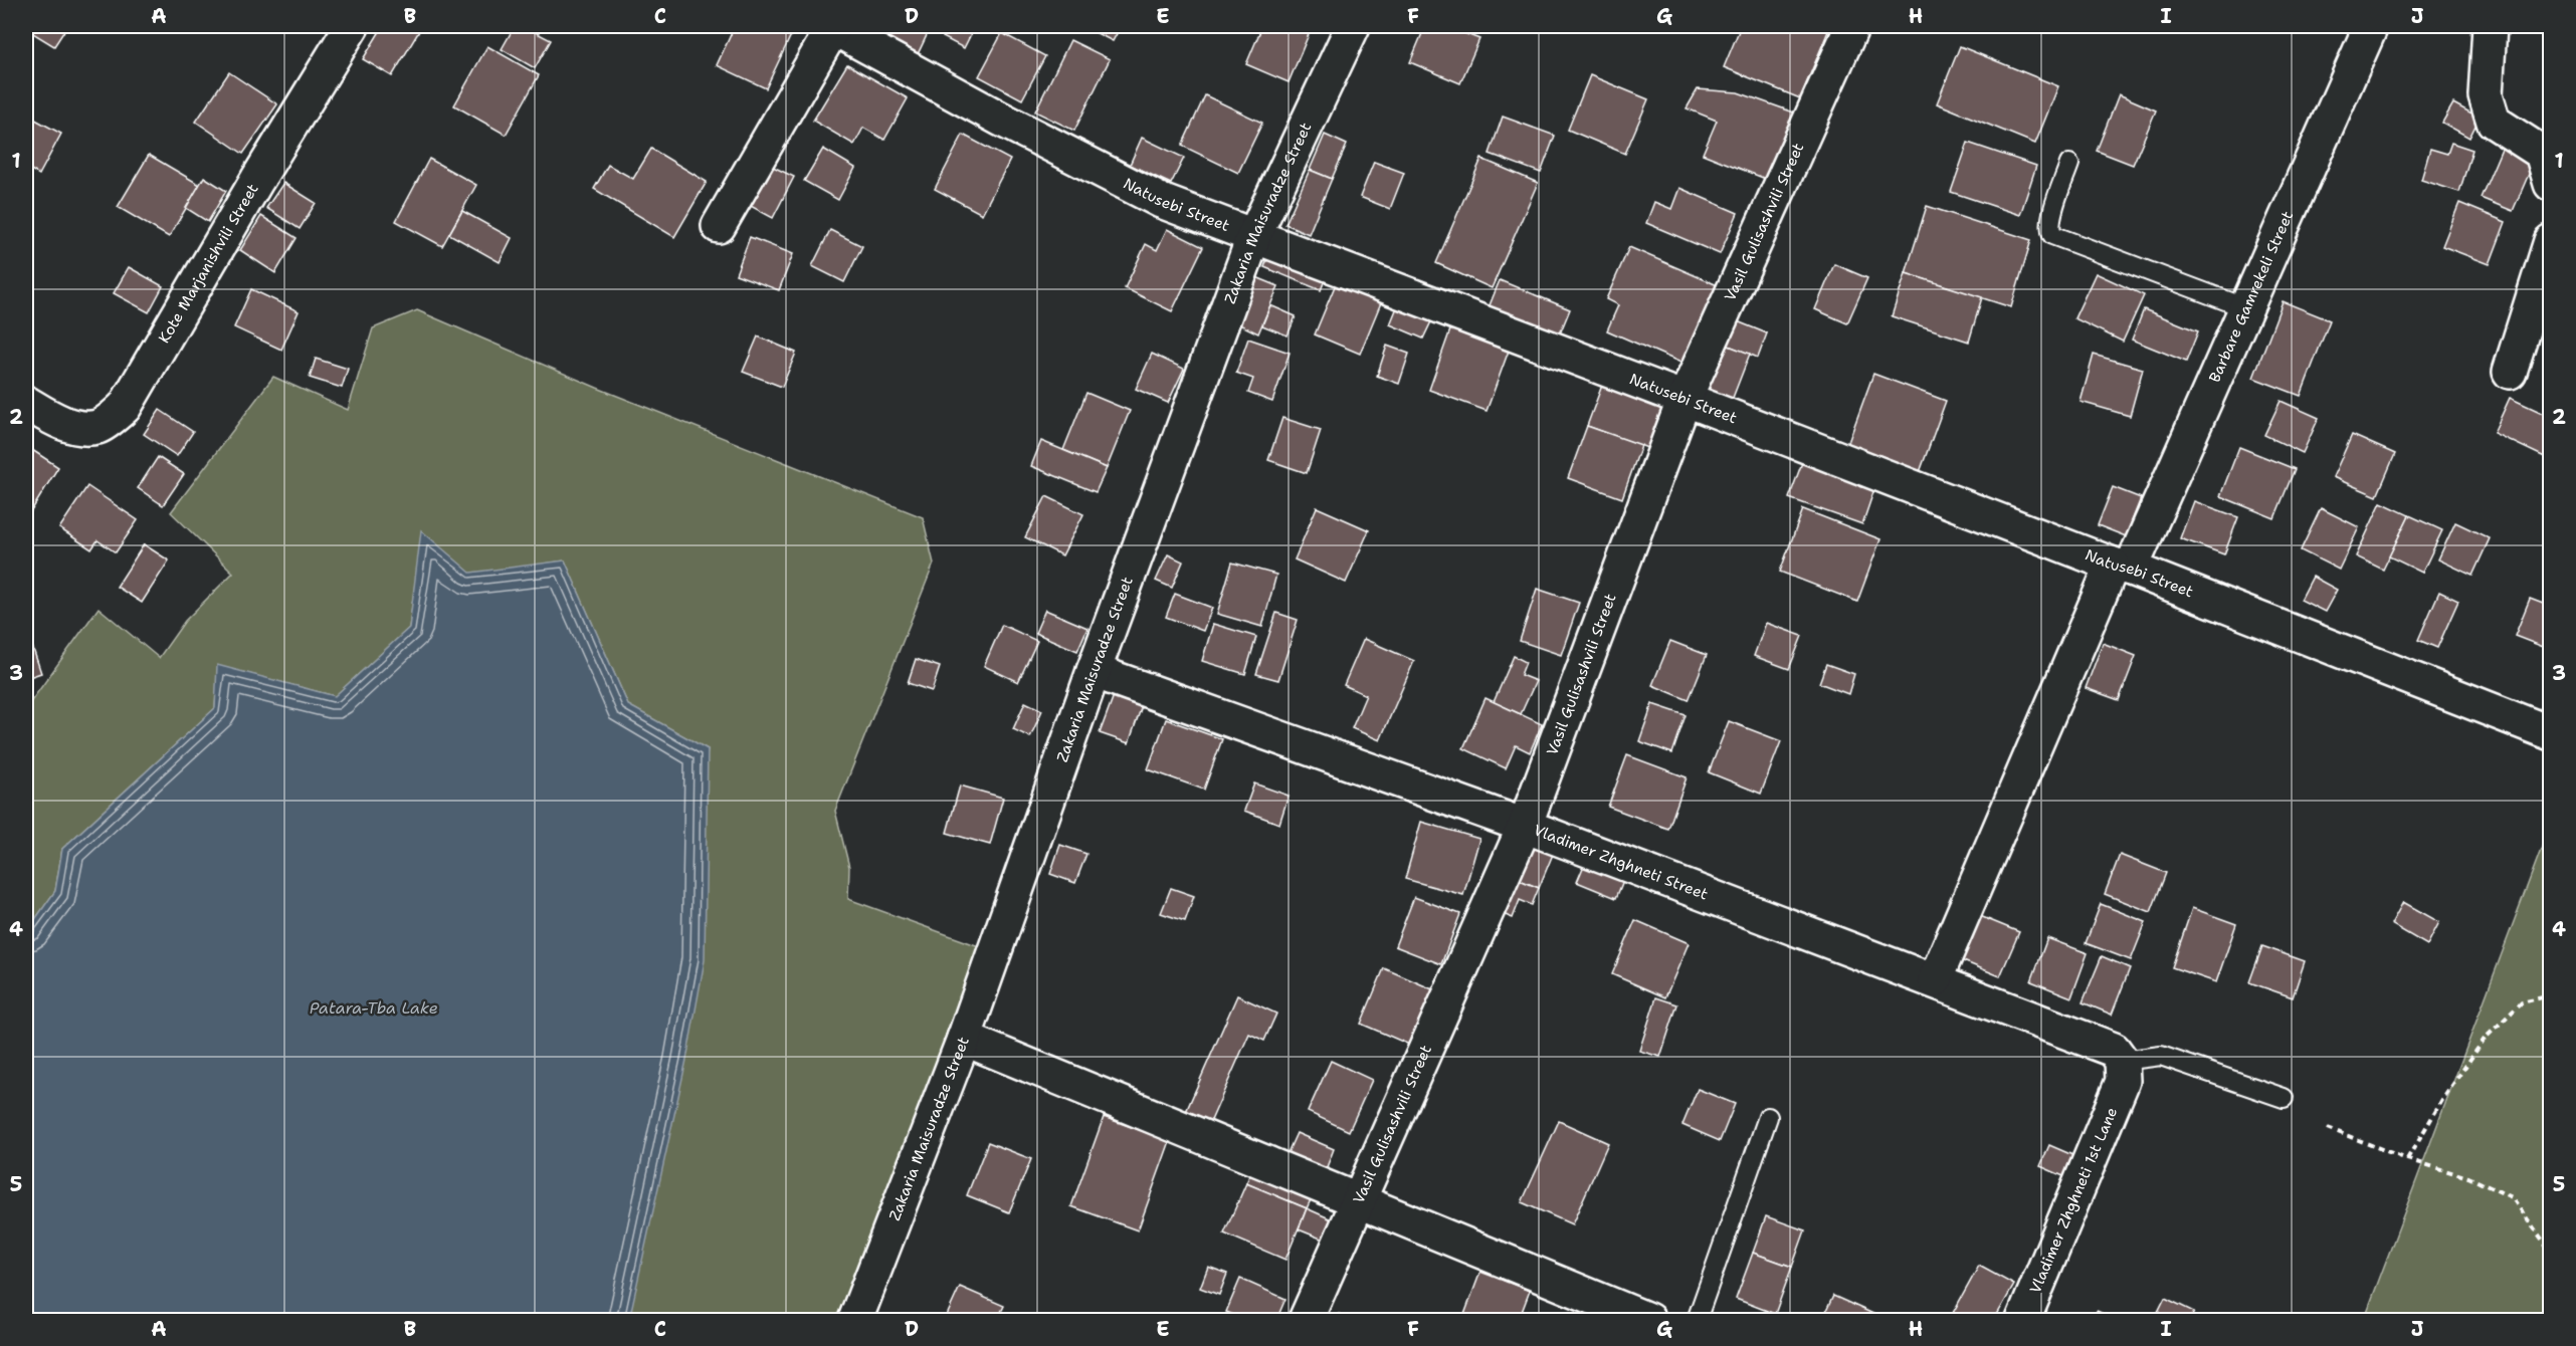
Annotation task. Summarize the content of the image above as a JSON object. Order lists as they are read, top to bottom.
{
  "streets": {
    "street": [
      "Natusebi Street",
      "Zakaria Maisuradze Street",
      "Vasil Gulisashvili Street",
      "Kote Marjanishvili Street",
      "Barbare Gamrekeli Street",
      "Vladimer Zhghneti Street",
      "Vladimer Zhghneti 1st Lane"
    ]
  },
  "crossings": [
    ["Natusebi Street", "Zakaria Maisuradze Street"],
    ["Natusebi Street", "Vasil Gulisashvili Street"],
    ["Natusebi Street", "Barbare Gamrekeli Street"],
    ["Zakaria Maisuradze Street", "Vladimer Zhghneti Street"],
    ["Vasil Gulisashvili Street", "Vladimer Zhghneti Street"],
    ["Barbare Gamrekeli Street", "Vladimer Zhghneti Street"],
    ["Vladimer Zhghneti Street", "Vladimer Zhghneti 1st Lane"]
  ],
  "water": ["Patara-Tba Lake"],
  "grid": {
    "columns": [
      "A",
      "B",
      "C",
      "D",
      "E",
      "F",
      "G",
      "H",
      "I",
      "J"
    ],
    "rows": [
      "1",
      "2",
      "3",
      "4",
      "5"
    ]
  }
}
